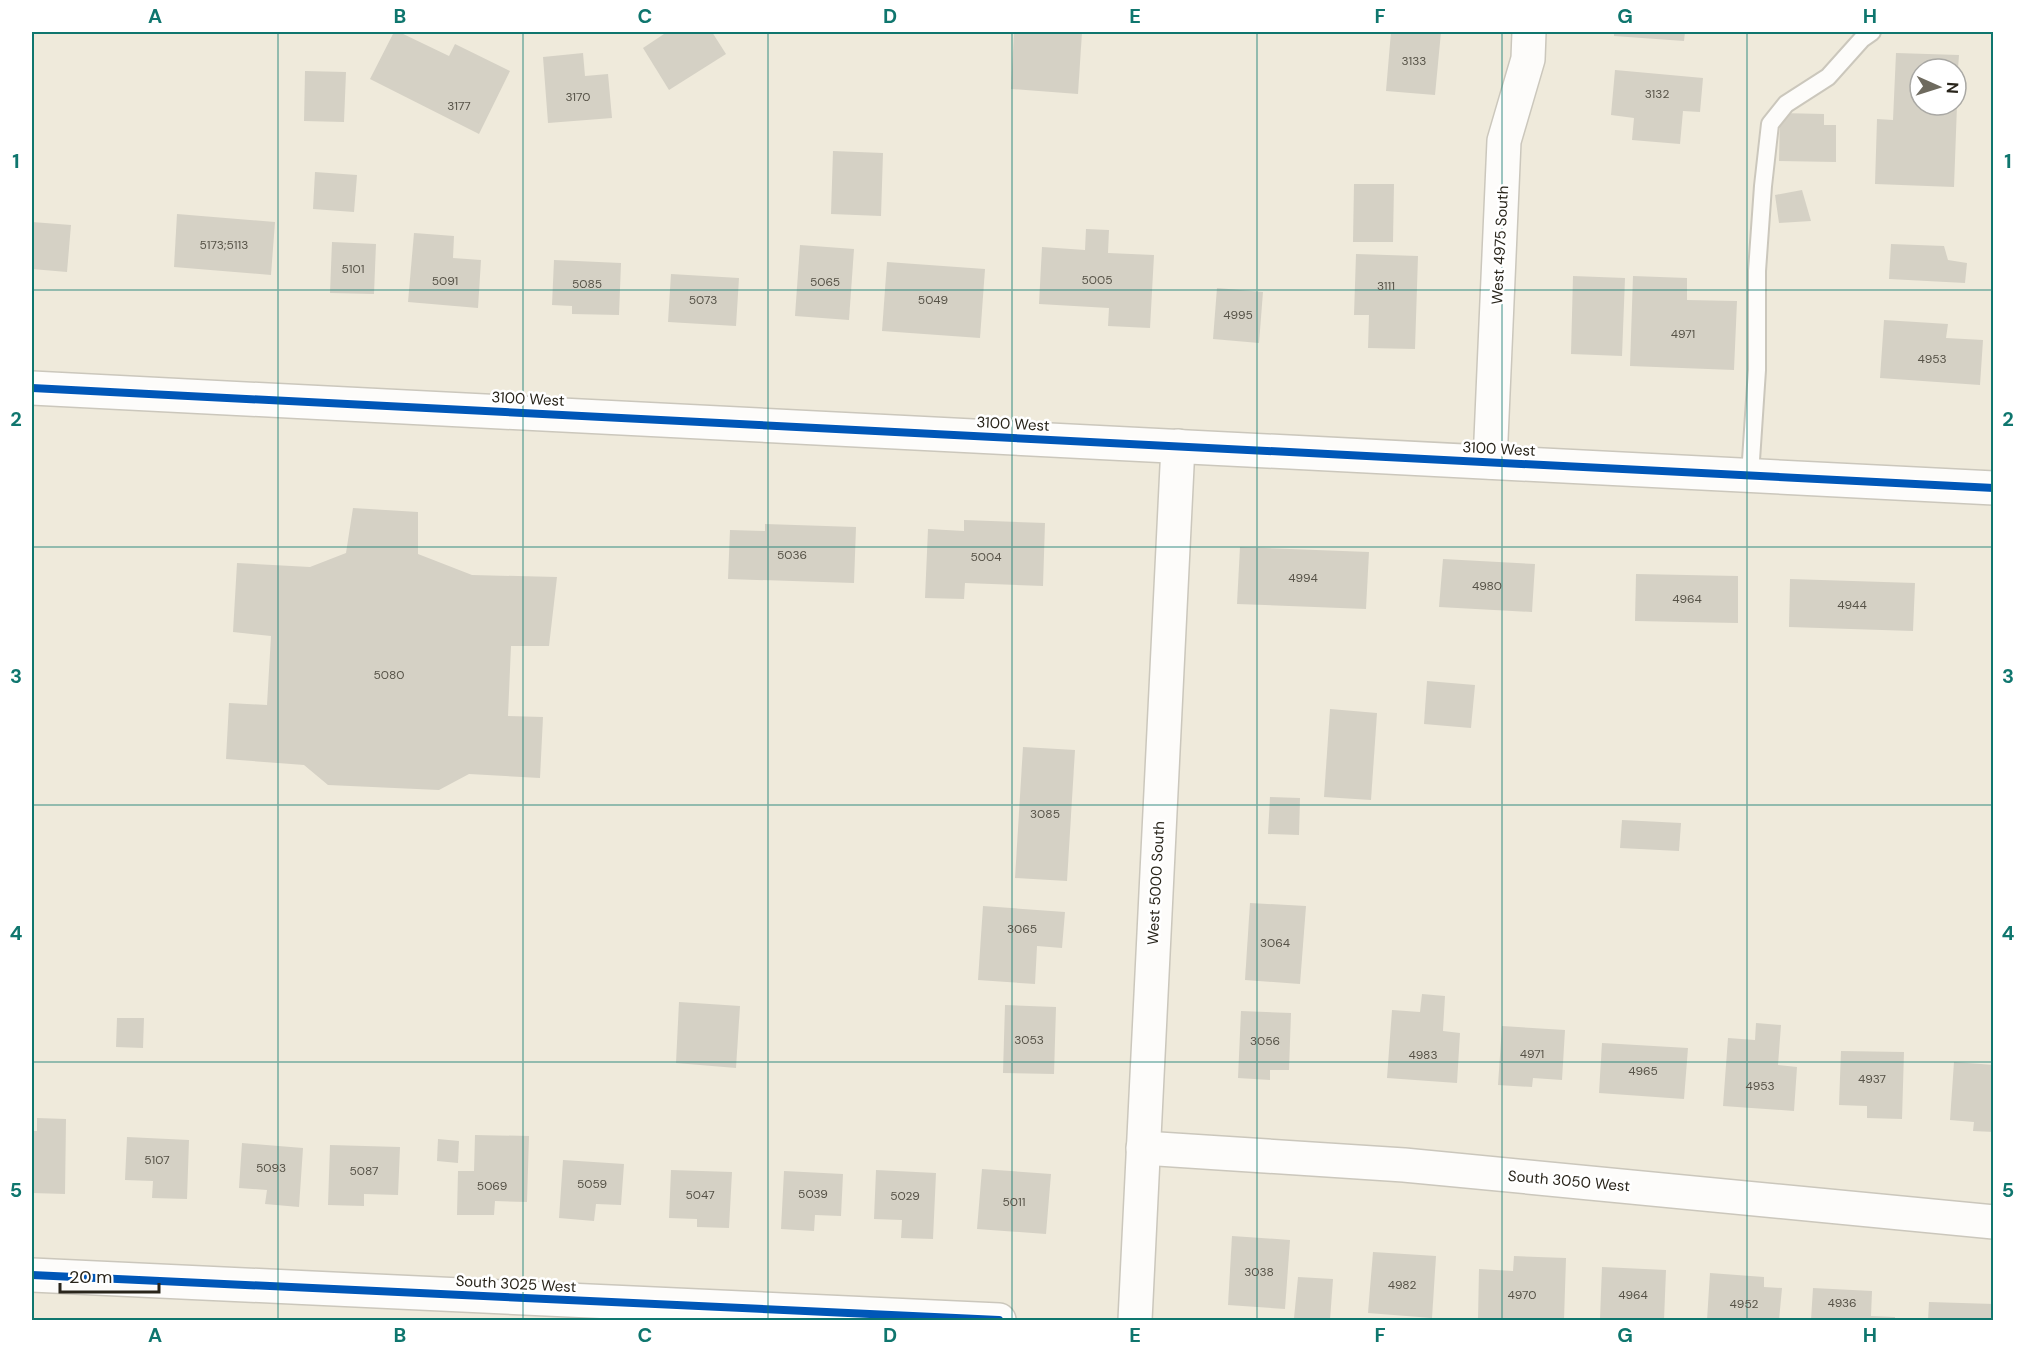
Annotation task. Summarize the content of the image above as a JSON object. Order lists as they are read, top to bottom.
{
  "streets": {
    "street": [
      "West 4975 South",
      "3100 West",
      "West 5000 South",
      "South 3050 West",
      "South 3025 West"
    ]
  },
  "crossings": [
    ["West 4975 South", "3100 West"],
    ["3100 West", "West 5000 South"],
    ["West 5000 South", "South 3050 West"]
  ],
  "house_numbers": [
    "3133",
    "3132",
    "3170",
    "3177",
    "5173;5113",
    "5101",
    "5005",
    "5091",
    "5065",
    "5085",
    "3111",
    "5073",
    "5049",
    "4995",
    "4971",
    "4953",
    "5036",
    "5004",
    "4994",
    "4980",
    "4964",
    "4944",
    "5080",
    "3085",
    "3065",
    "3064",
    "3053",
    "3056",
    "4971",
    "4983",
    "4965",
    "4937",
    "4953",
    "5107",
    "5093",
    "5087",
    "5059",
    "5069",
    "5039",
    "5047",
    "5029",
    "5011",
    "3038",
    "4982",
    "4970",
    "4964",
    "4936",
    "4952"
  ],
  "scale_bar": "20 m",
  "north": "right",
  "grid": {
    "columns": [
      "A",
      "B",
      "C",
      "D",
      "E",
      "F",
      "G",
      "H"
    ],
    "rows": [
      "1",
      "2",
      "3",
      "4",
      "5"
    ]
  }
}
